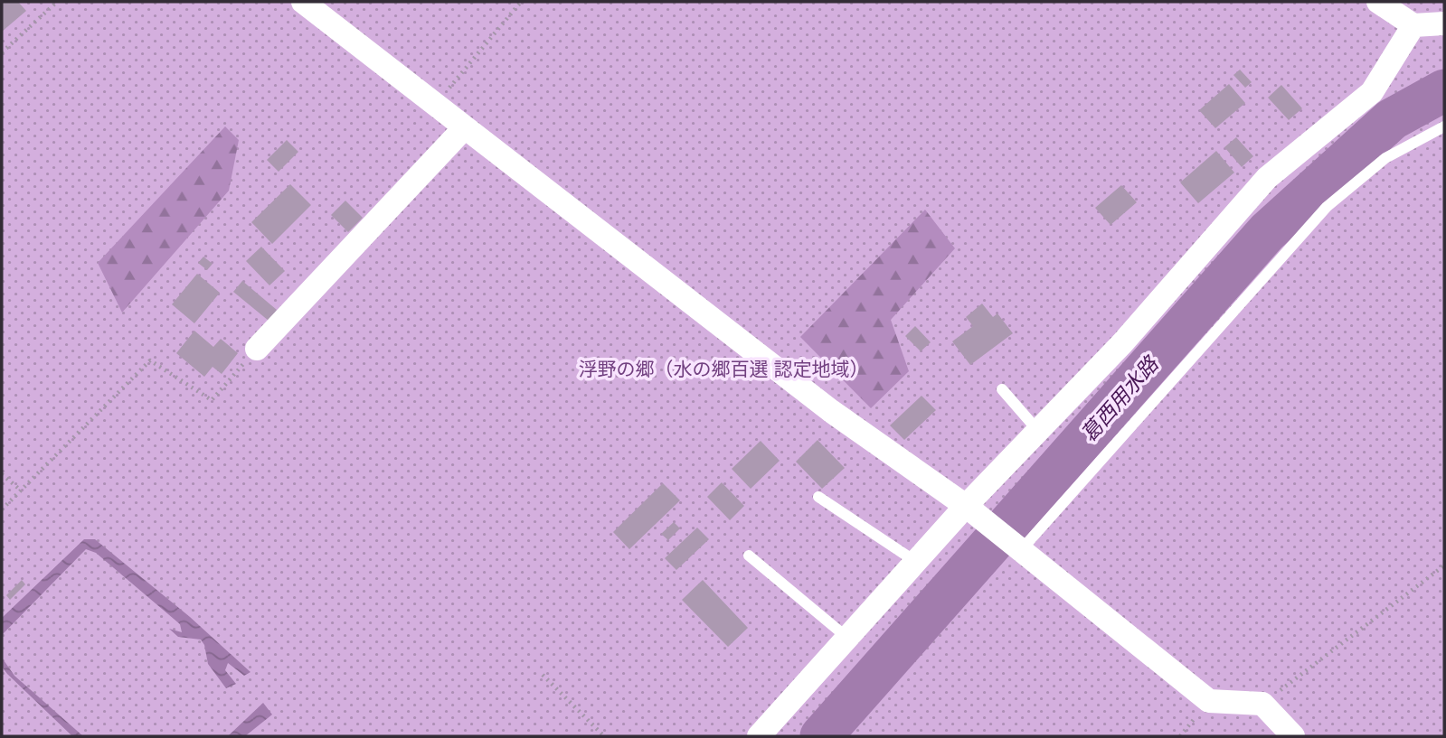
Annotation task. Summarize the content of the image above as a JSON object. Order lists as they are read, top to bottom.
{
  "water": ["葛西用水路"],
  "parks": ["浮野の郷（水の郷百選 認定地域）"]
}
